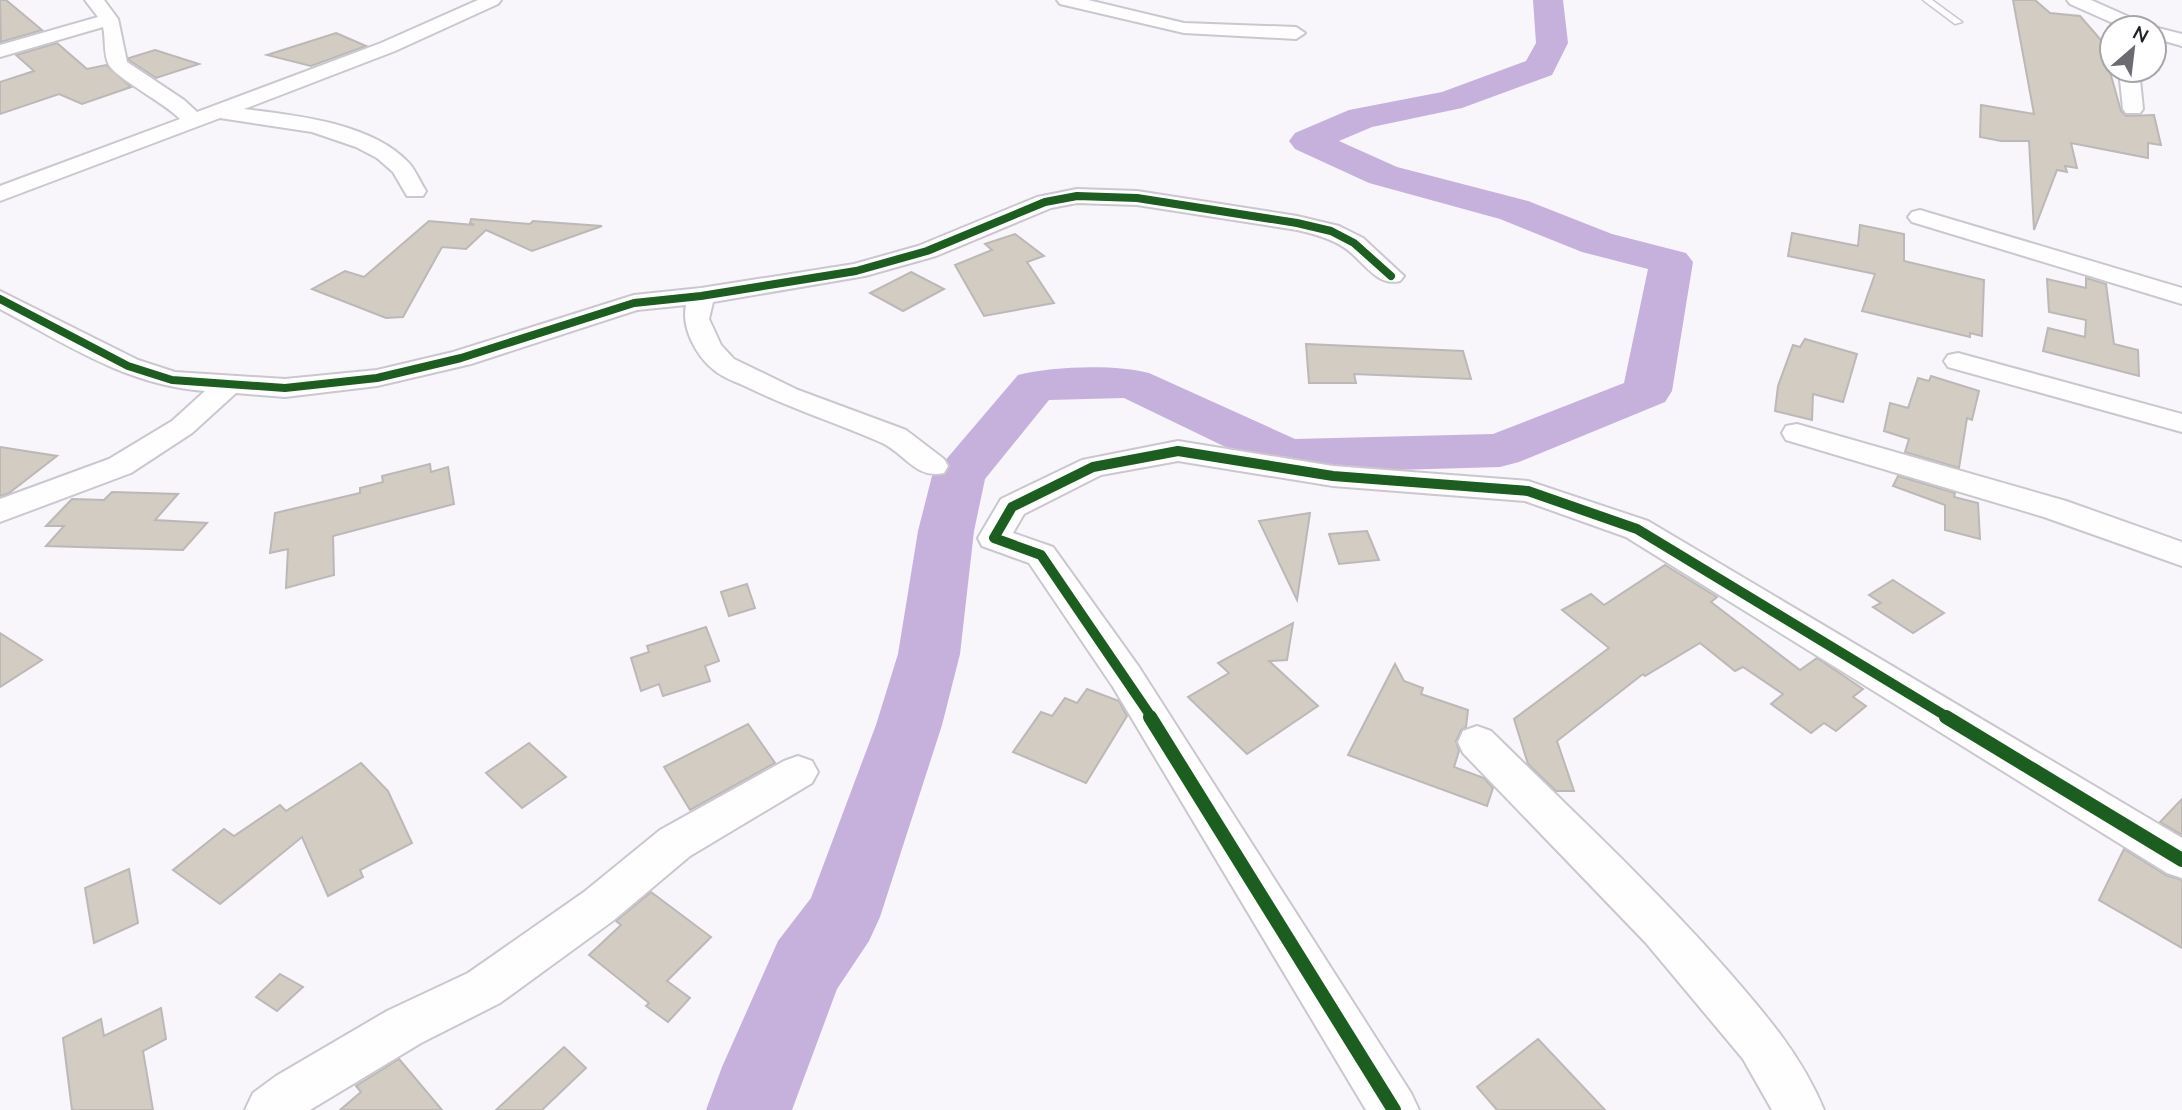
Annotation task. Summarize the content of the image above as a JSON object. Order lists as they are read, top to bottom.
{
  "north": "top right"
}
